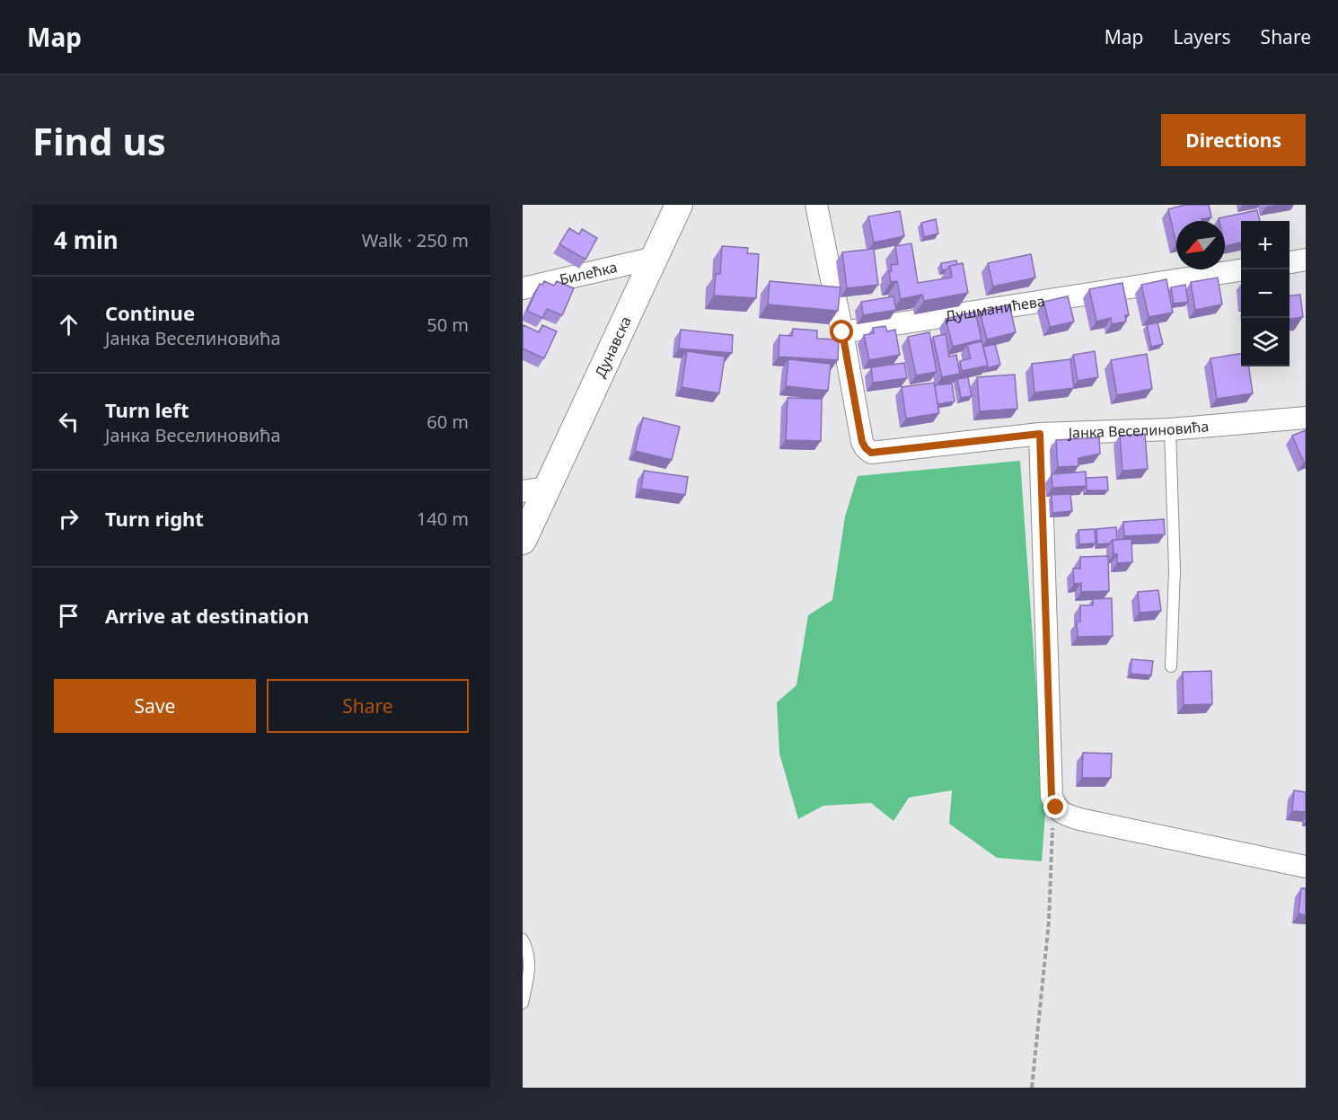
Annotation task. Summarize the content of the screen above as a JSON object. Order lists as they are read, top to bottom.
{
  "streets": {
    "street": [
      "Билећка",
      "Душманићева",
      "Дунавска",
      "Јанка Веселиновића"
    ]
  },
  "crossings": [
    ["Билећка", "Дунавска"],
    ["Душманићева", "Јанка Веселиновића"]
  ],
  "north": "bottom left",
  "page": {
    "header": "Map",
    "nav": ["Map", "Layers", "Share"],
    "buttons": [
      "Directions",
      ["Save", "Share"]
    ],
    "title": "Find us",
    "heading": ["4 min", "Walk · 250 m"],
    "map_buttons": ["+", "−"],
    "list": [
      ["Continue", "Јанка Веселиновића", "50 m"],
      ["Turn left", "Јанка Веселиновића", "60 m"],
      ["Turn right", "140 m"],
      "Arrive at destination"
    ]
  }
}
